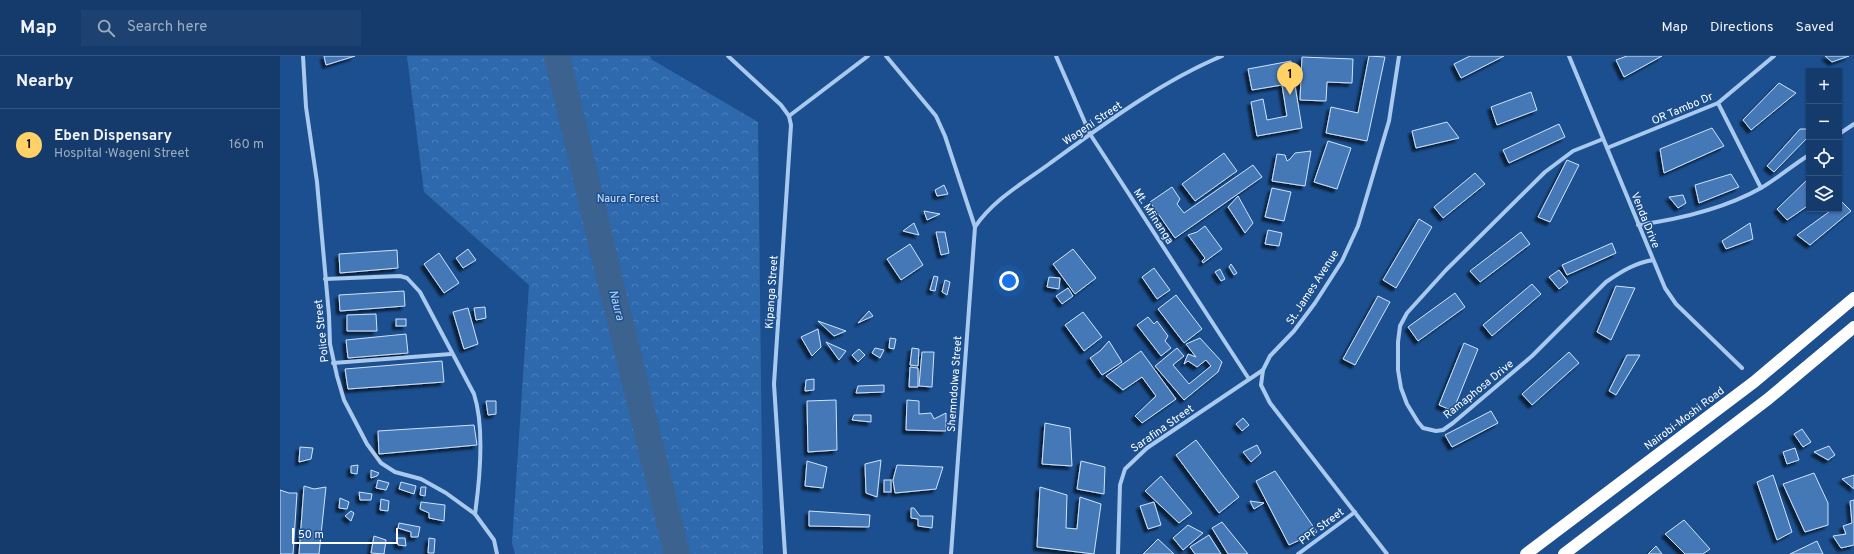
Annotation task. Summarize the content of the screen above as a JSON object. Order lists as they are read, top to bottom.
{
  "streets": {
    "highway": ["Nairobi-Moshi Road"],
    "street": [
      "OR Tambo Dr",
      "Wageni Street",
      "Mt. Mfinanga",
      "Venda Drive",
      "St. James Avenue",
      "Kipanga Street",
      "Police Street",
      "Shemndolwa Street",
      "Ramaphosa Drive",
      "Sarafina Street",
      "PPF Street"
    ]
  },
  "crossings": [
    ["OR Tambo Dr", "Venda Drive"],
    ["Wageni Street", "Mt. Mfinanga"],
    ["Wageni Street", "Shemndolwa Street"],
    ["Mt. Mfinanga", "Sarafina Street"],
    ["Venda Drive", "Ramaphosa Drive"],
    ["St. James Avenue", "Sarafina Street"],
    ["St. James Avenue", "PPF Street"]
  ],
  "water": ["Naura"],
  "parks": ["Naura Forest"],
  "scale_bar": "50 m",
  "page": {
    "header": "Map",
    "search": "Search here",
    "nav": ["Map", "Directions", "Saved"],
    "heading": "Nearby",
    "pins": "1",
    "map_buttons": ["+", "−"],
    "list": [
      {
        "mark": "1",
        "name": "Eben Dispensary",
        "note": "Hospital · Wageni Street",
        "value": "160 m"
      }
    ],
    "scale": "50 m"
  }
}
